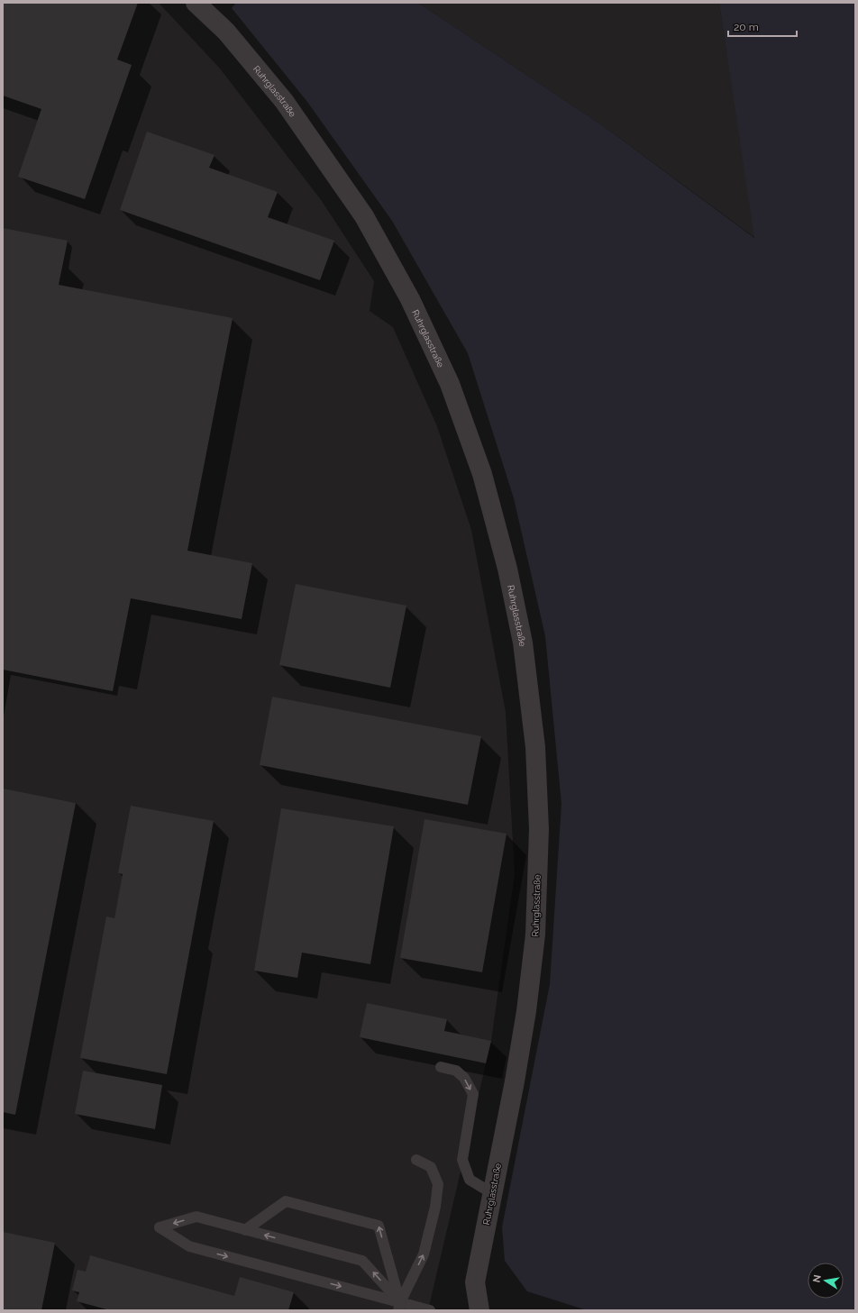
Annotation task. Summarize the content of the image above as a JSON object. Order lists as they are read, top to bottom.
{
  "streets": {
    "street": ["Ruhrglasstraße"]
  },
  "scale_bar": "20 m",
  "north": "left"
}
